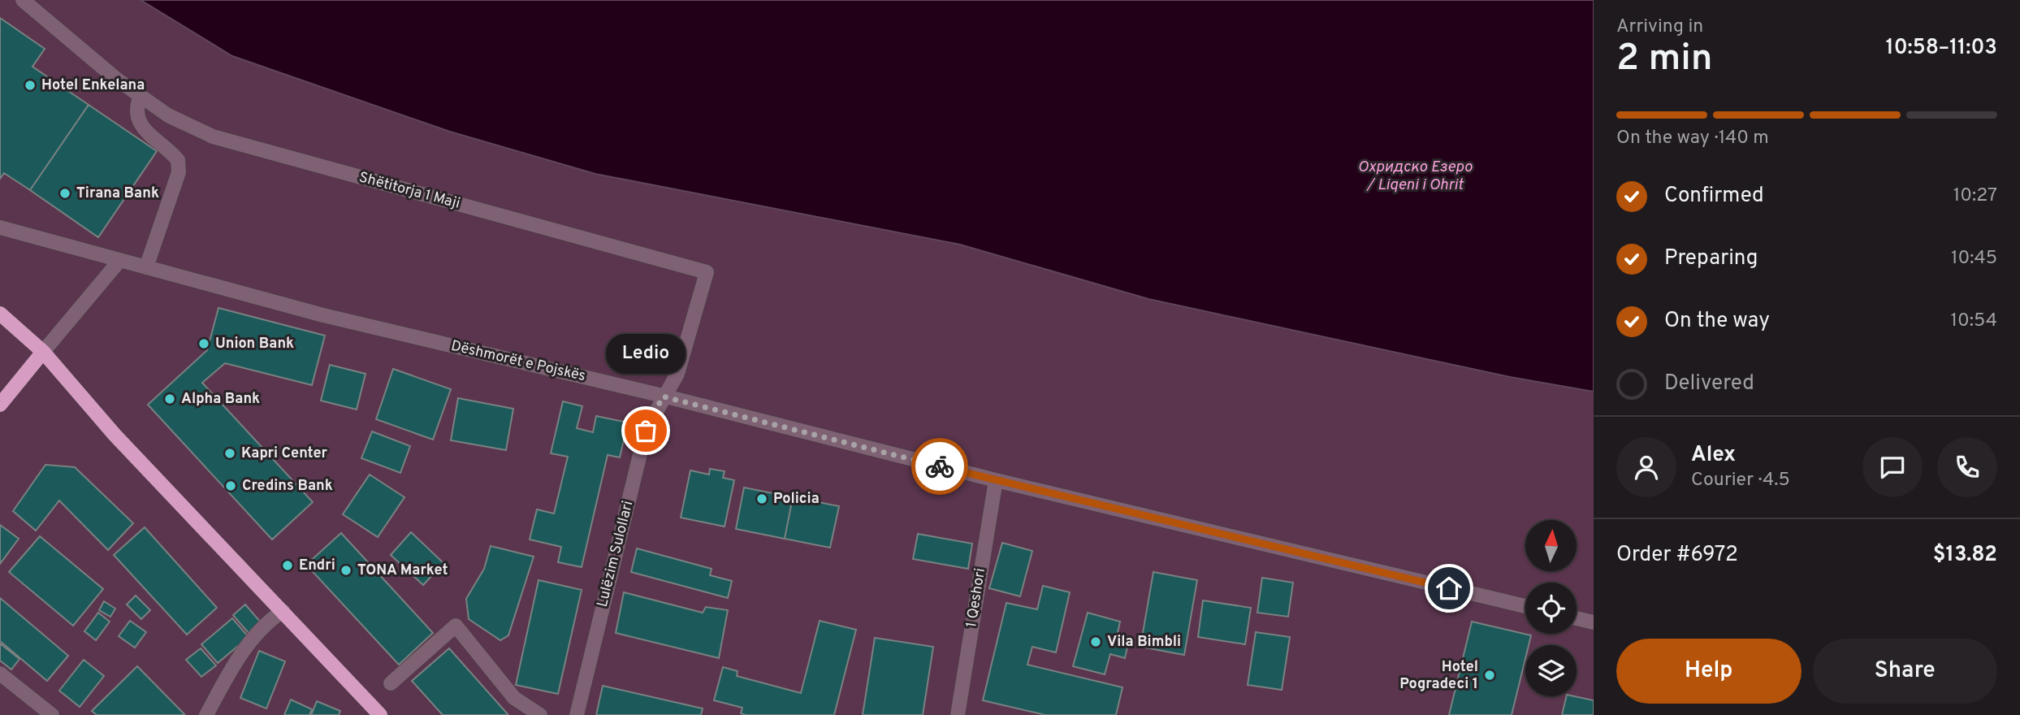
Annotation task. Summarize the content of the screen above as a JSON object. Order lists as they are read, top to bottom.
{
  "streets": {
    "street": [
      "Shëtitorja 1 Maji",
      "Dëshmorët e Pojskës",
      "Lulëzim Sulollari",
      "1 Qeshori"
    ]
  },
  "crossings": [
    ["Shëtitorja 1 Maji", "Dëshmorët e Pojskës"],
    ["Shëtitorja 1 Maji", "Lulëzim Sulollari"],
    ["Dëshmorët e Pojskës", "Lulëzim Sulollari"],
    ["Dëshmorët e Pojskës", "1 Qeshori"]
  ],
  "water": ["Охридско Езеро / Liqeni i Ohrit"],
  "places": [
    "Hotel Enkelana",
    "Tirana Bank",
    "Union Bank",
    "Alpha Bank",
    "Ledio",
    "Kapri Center",
    "Credins Bank",
    "Policia",
    "Endri",
    "TONA Market",
    "Vila Bimbli",
    "Hotel Pogradeci 1"
  ],
  "north": "top",
  "page": {
    "heading": ["2 min", "Arriving in", "10:58–11:03"],
    "panel": [
      "Alex",
      "Courier · 4.5",
      "Order #6972",
      "$13.82"
    ],
    "bar": "On the way · 140 m",
    "list": [
      ["Confirmed", "10:27"],
      ["Preparing", "10:45"],
      ["On the way", "10:54"],
      "Delivered"
    ],
    "bubble": "Ledio",
    "buttons": ["Help", "Share"]
  }
}
